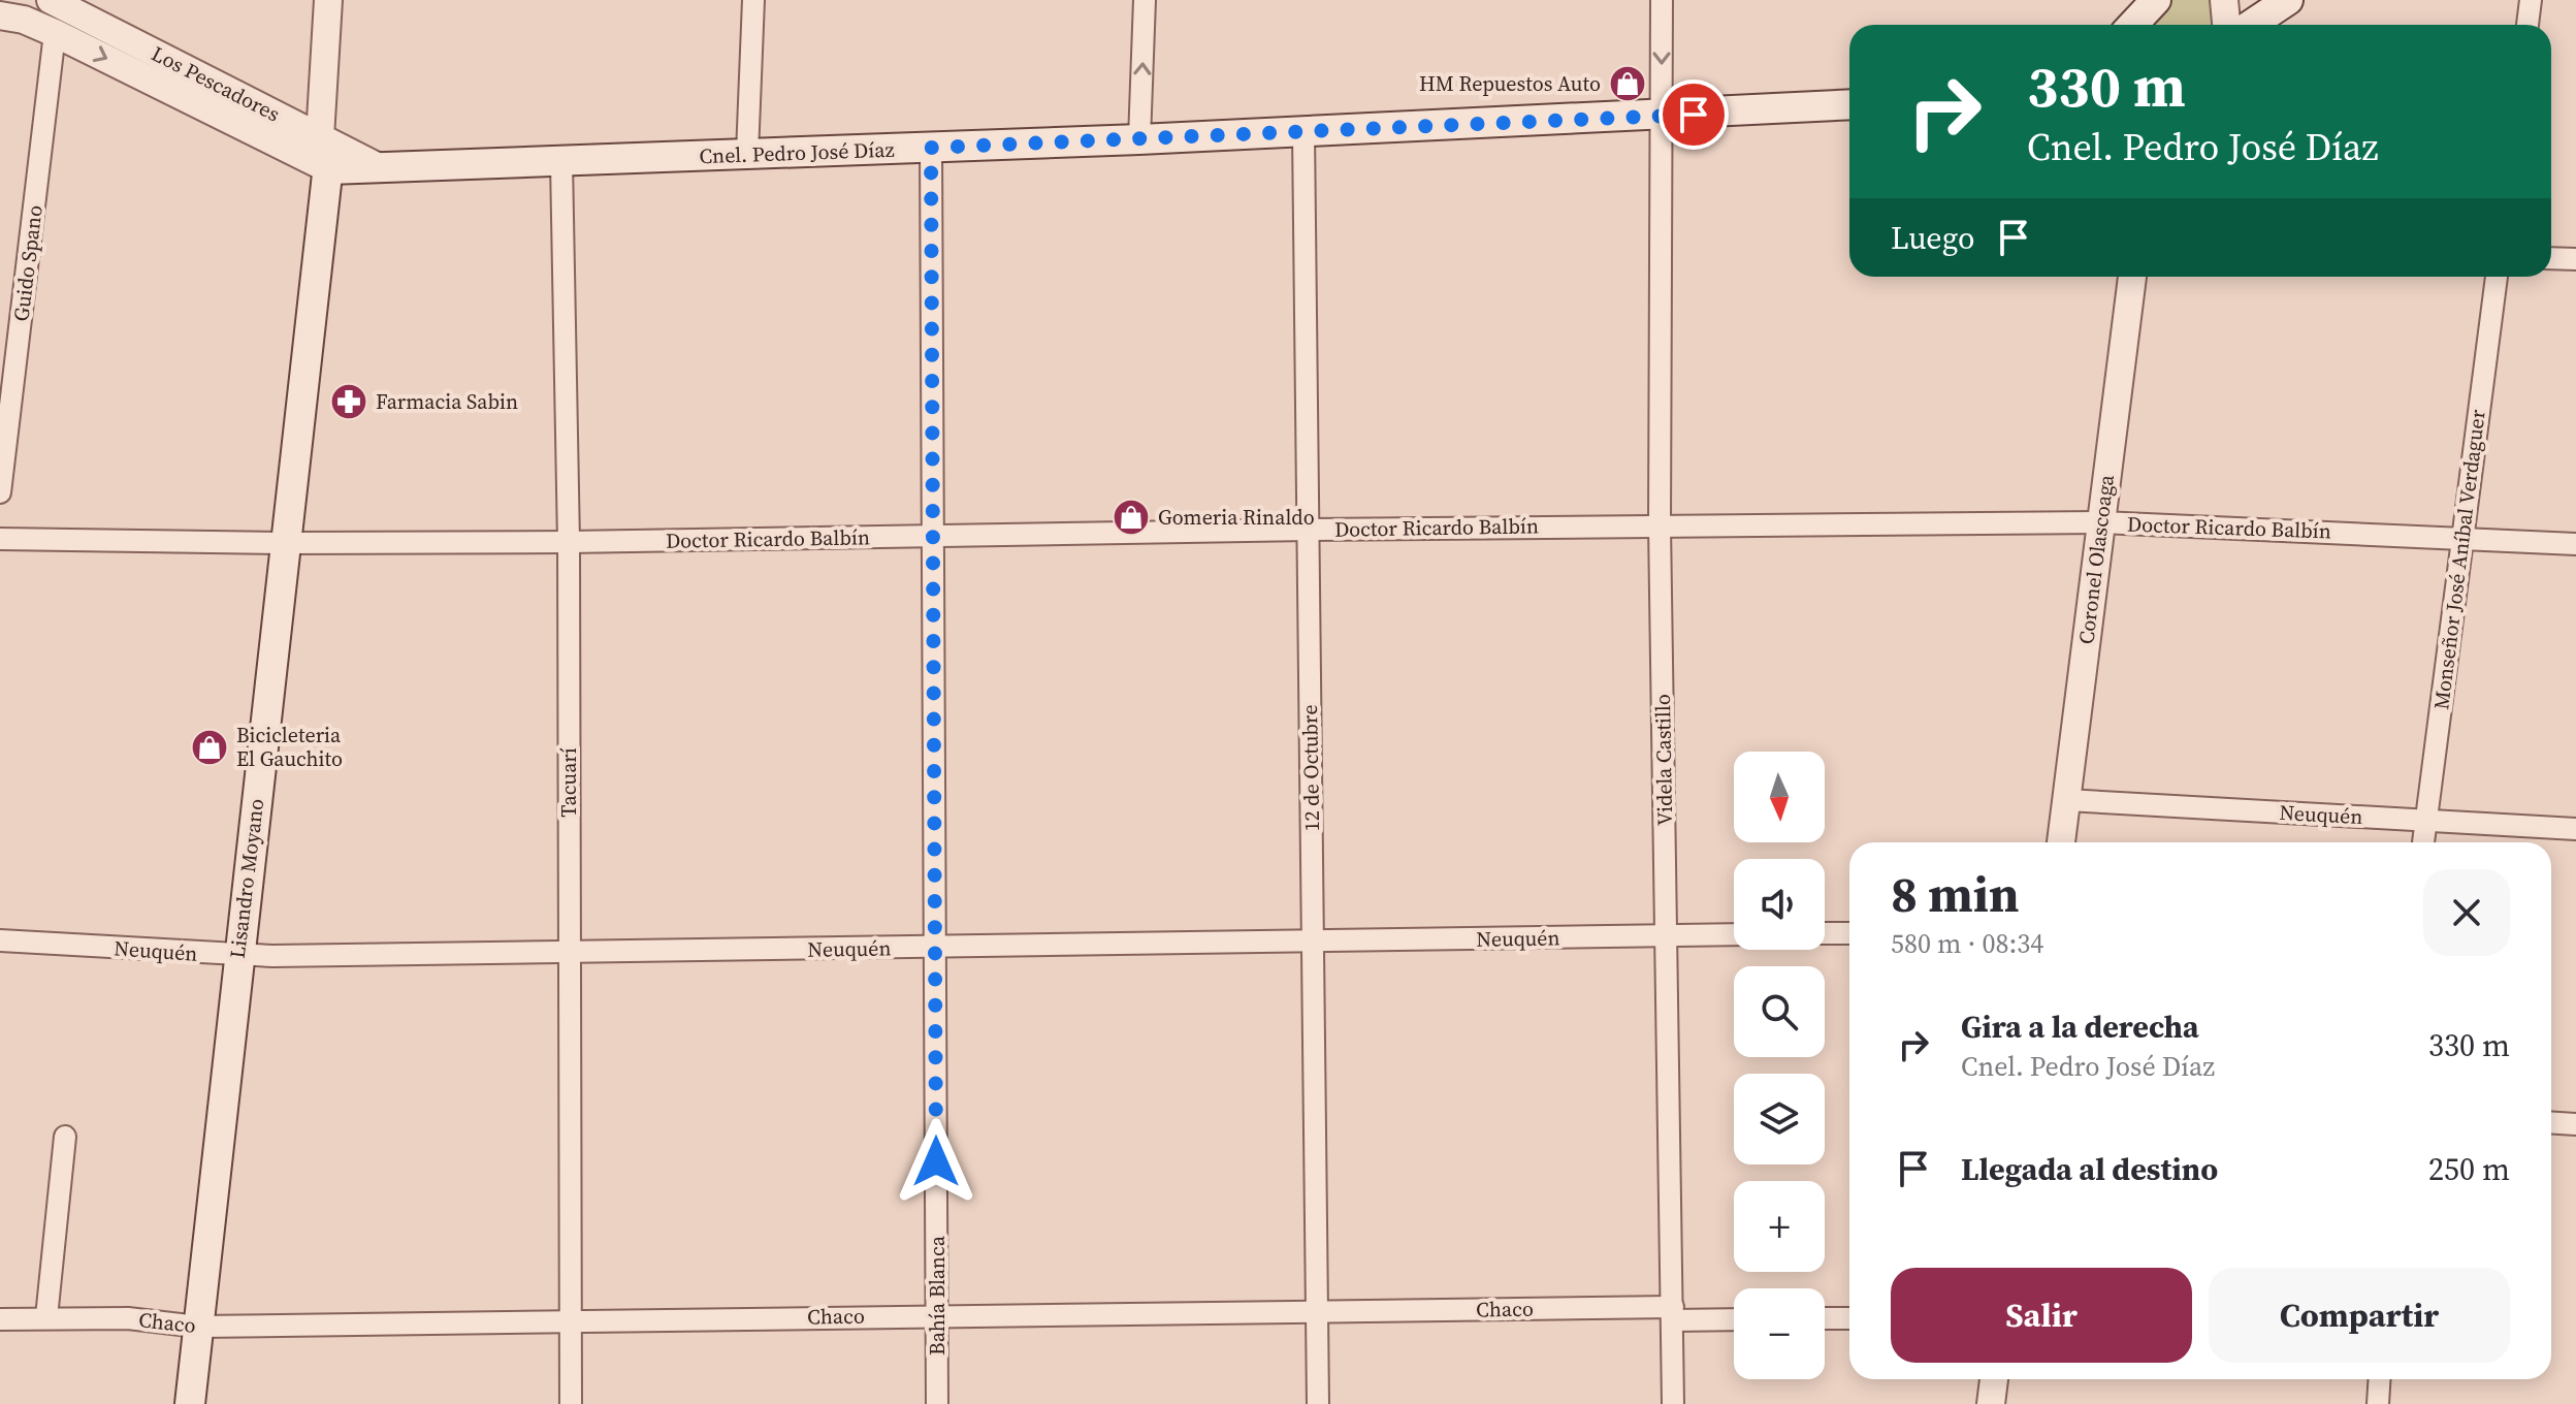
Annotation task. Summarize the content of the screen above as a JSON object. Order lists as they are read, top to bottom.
{
  "streets": {
    "main road": ["Cnel. Pedro José Díaz", "Lisandro Moyano"],
    "street": [
      "Los Pescadores",
      "Guido Spano",
      "Doctor Ricardo Balbín",
      "Coronel Olascoaga",
      "Monseñor José Aníbal Verdaguer",
      "Videla Castillo",
      "12 de Octubre",
      "Tacuarí",
      "Neuquén",
      "Bahía Blanca",
      "Chaco"
    ]
  },
  "crossings": [
    ["Los Pescadores", "Cnel. Pedro José Díaz"],
    ["Los Pescadores", "Guido Spano"],
    ["Los Pescadores", "Lisandro Moyano"],
    ["Cnel. Pedro José Díaz", "Videla Castillo"],
    ["Cnel. Pedro José Díaz", "12 de Octubre"],
    ["Cnel. Pedro José Díaz", "Tacuarí"],
    ["Cnel. Pedro José Díaz", "Lisandro Moyano"],
    ["Cnel. Pedro José Díaz", "Bahía Blanca"],
    ["Doctor Ricardo Balbín", "Coronel Olascoaga"],
    ["Doctor Ricardo Balbín", "Monseñor José Aníbal Verdaguer"],
    ["Doctor Ricardo Balbín", "Videla Castillo"],
    ["Doctor Ricardo Balbín", "12 de Octubre"],
    ["Doctor Ricardo Balbín", "Tacuarí"],
    ["Doctor Ricardo Balbín", "Lisandro Moyano"],
    ["Doctor Ricardo Balbín", "Bahía Blanca"],
    ["Coronel Olascoaga", "Neuquén"],
    ["Monseñor José Aníbal Verdaguer", "Neuquén"],
    ["Videla Castillo", "Neuquén"],
    ["Videla Castillo", "Chaco"],
    ["12 de Octubre", "Neuquén"],
    ["12 de Octubre", "Chaco"],
    ["Tacuarí", "Neuquén"],
    ["Tacuarí", "Chaco"],
    ["Neuquén", "Lisandro Moyano"],
    ["Neuquén", "Bahía Blanca"],
    ["Lisandro Moyano", "Chaco"],
    ["Bahía Blanca", "Chaco"]
  ],
  "places": {
    "shop": ["HM Repuestos Auto", "Gomeria Rinaldo", "Bicicleteria El Gauchito"],
    "pharmacy": ["Farmacia Sabin"]
  },
  "north": "bottom",
  "page": {
    "turn": ["330 m", "Cnel. Pedro José Díaz"],
    "then": "Luego",
    "map_buttons": ["+", "−"],
    "heading": ["8 min", "580 m · 08:34"],
    "list": [
      {
        "name": "Gira a la derecha",
        "note": "Cnel. Pedro José Díaz",
        "value": "330 m"
      },
      {
        "name": "Llegada al destino",
        "value": "250 m"
      }
    ],
    "buttons": ["Salir", "Compartir"]
  }
}
